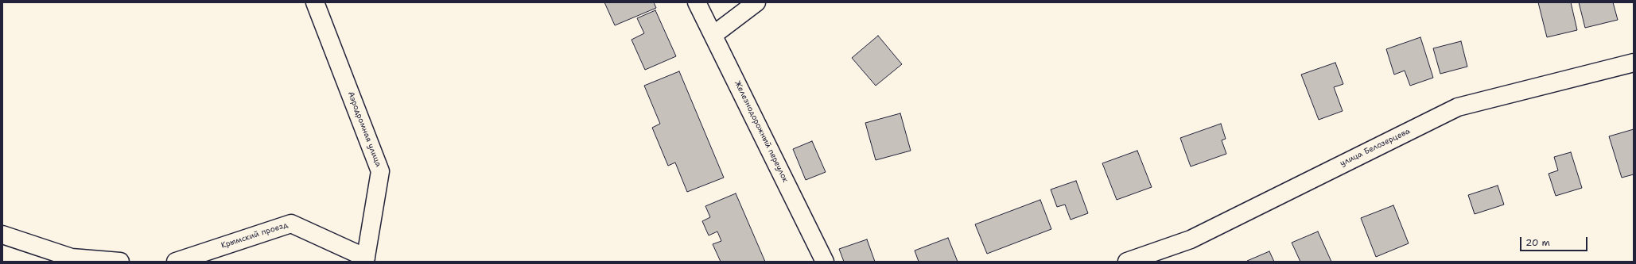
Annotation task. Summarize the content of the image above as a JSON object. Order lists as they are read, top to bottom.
{
  "streets": {
    "street": [
      "Аэродромная улица",
      "Железнодорожный переулок",
      "улица Белозерцева",
      "Крымский проезд"
    ]
  },
  "crossings": [
    ["Аэродромная улица", "Крымский проезд"]
  ],
  "scale_bar": "20 m"
}
